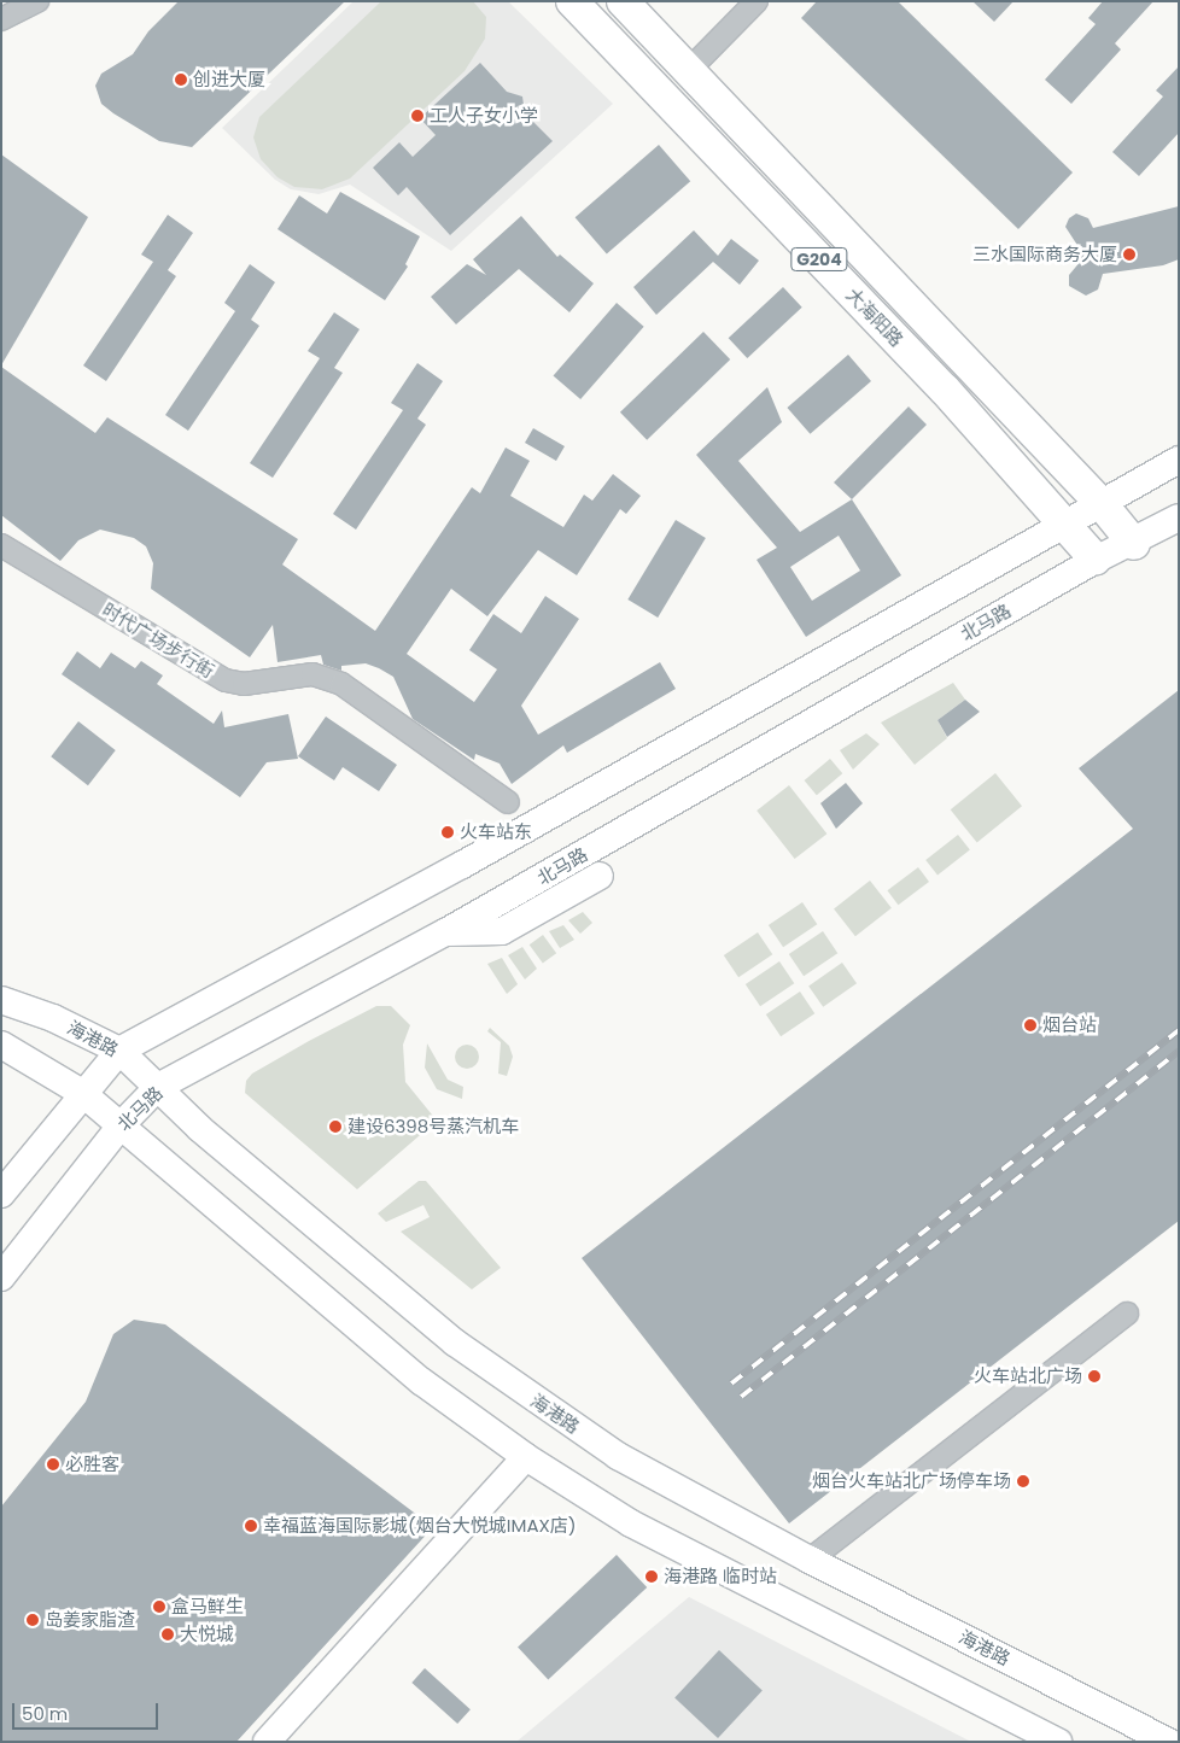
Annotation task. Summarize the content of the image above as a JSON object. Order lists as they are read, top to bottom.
{
  "streets": {
    "highway": ["G204", "大海阳路"],
    "main road": ["北马路", "海港路"],
    "street": ["时代广场步行街"]
  },
  "crossings": [
    ["大海阳路", "北马路"],
    ["北马路", "海港路"]
  ],
  "places": [
    "创进大厦",
    "工人子女小学",
    "三水国际商务大厦",
    "火车站东",
    "烟台站",
    "建设6398号蒸汽机车",
    "火车站北广场",
    "必胜客",
    "烟台火车站北广场停车场",
    "幸福蓝海国际影城(烟台大悦城IMAX店)",
    "海港路 临时站",
    "盒马鲜生",
    "岛姜家脂渣",
    "大悦城"
  ],
  "scale_bar": "50 m"
}
